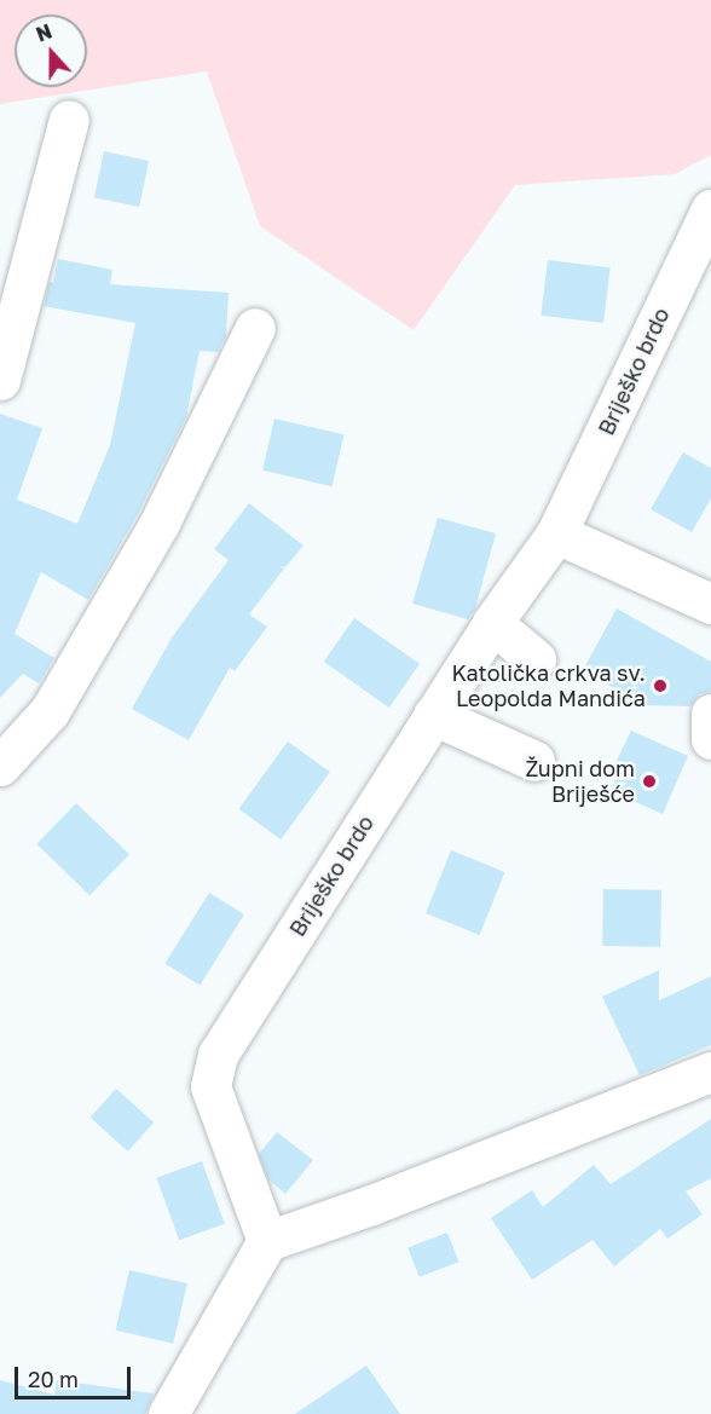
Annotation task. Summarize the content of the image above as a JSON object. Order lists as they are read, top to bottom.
{
  "streets": {
    "street": ["Briješko brdo"]
  },
  "places": ["Katolička crkva sv. Leopolda Mandića", "Župni dom Briješće"],
  "scale_bar": "20 m",
  "north": "top"
}
